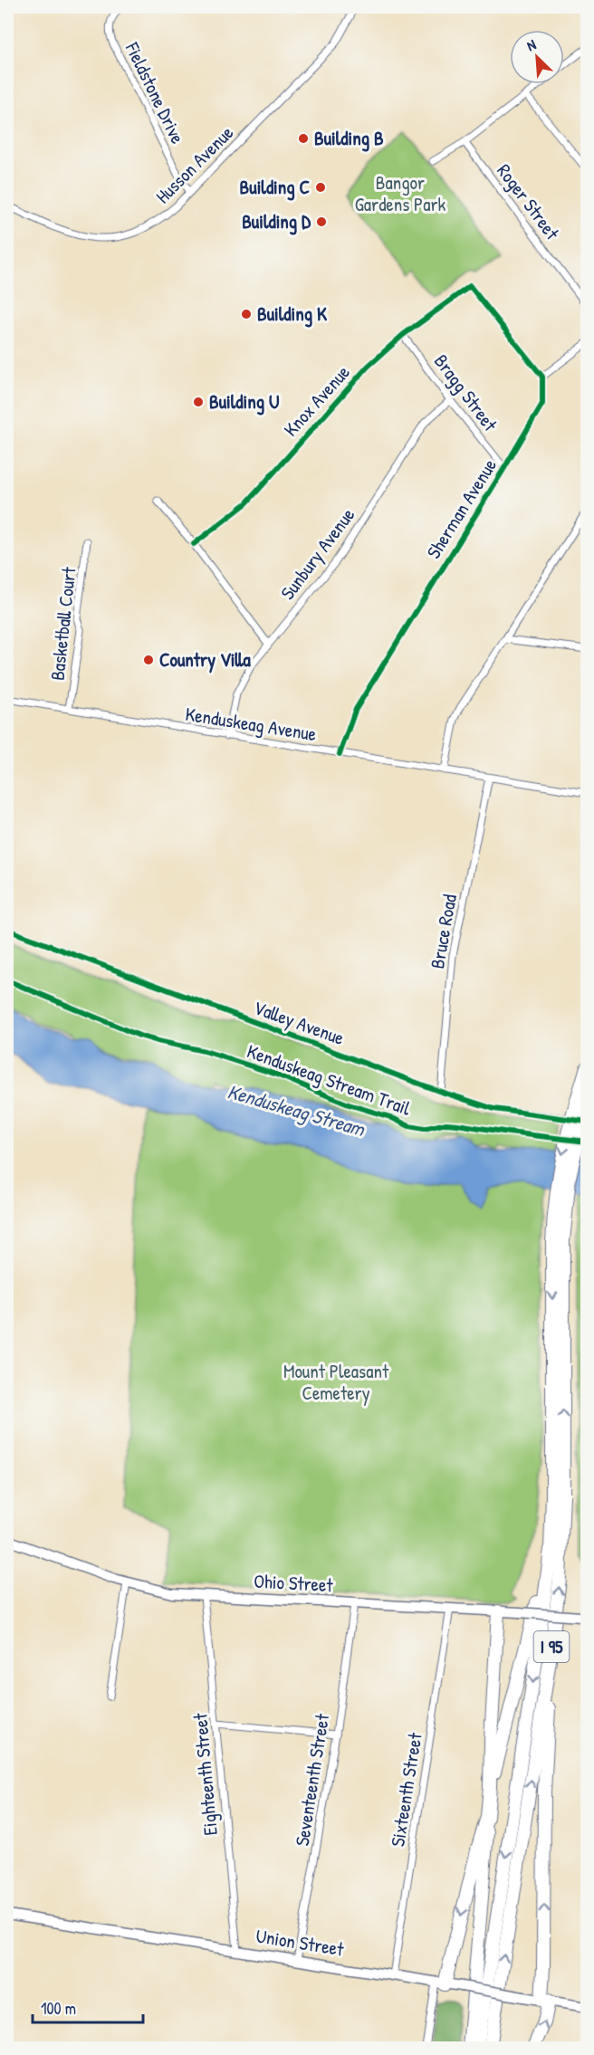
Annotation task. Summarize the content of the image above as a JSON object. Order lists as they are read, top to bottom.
{
  "streets": {
    "highway": ["I 95"],
    "street": [
      "Fieldstone Drive",
      "Husson Avenue",
      "Roger Street",
      "Bragg Street",
      "Knox Avenue",
      "Sherman Avenue",
      "Sunbury Avenue",
      "Basketball Court",
      "Kenduskeag Avenue",
      "Bruce Road",
      "Valley Avenue",
      "Ohio Street",
      "Eighteenth Street",
      "Seventeenth Street",
      "Sixteenth Street",
      "Union Street"
    ],
    "cycle path": ["Kenduskeag Stream Trail"]
  },
  "crossings": [
    ["Fieldstone Drive", "Husson Avenue"],
    ["Bragg Street", "Knox Avenue"],
    ["Bragg Street", "Sherman Avenue"],
    ["Bragg Street", "Sunbury Avenue"],
    ["Knox Avenue", "Sherman Avenue"],
    ["Sherman Avenue", "Kenduskeag Avenue"],
    ["Sunbury Avenue", "Kenduskeag Avenue"],
    ["Basketball Court", "Kenduskeag Avenue"],
    ["Kenduskeag Avenue", "Bruce Road"],
    ["Bruce Road", "Valley Avenue"],
    ["Ohio Street", "Eighteenth Street"],
    ["Ohio Street", "Seventeenth Street"],
    ["Ohio Street", "Sixteenth Street"],
    ["Eighteenth Street", "Union Street"],
    ["Seventeenth Street", "Union Street"],
    ["Sixteenth Street", "Union Street"]
  ],
  "water": ["Kenduskeag Stream"],
  "parks": ["Bangor Gardens Park", "Mount Pleasant Cemetery"],
  "places": [
    "Building B",
    "Building C",
    "Building D",
    "Building K",
    "Building U",
    "Country Villa"
  ],
  "scale_bar": "100 m",
  "north": "top left"
}
